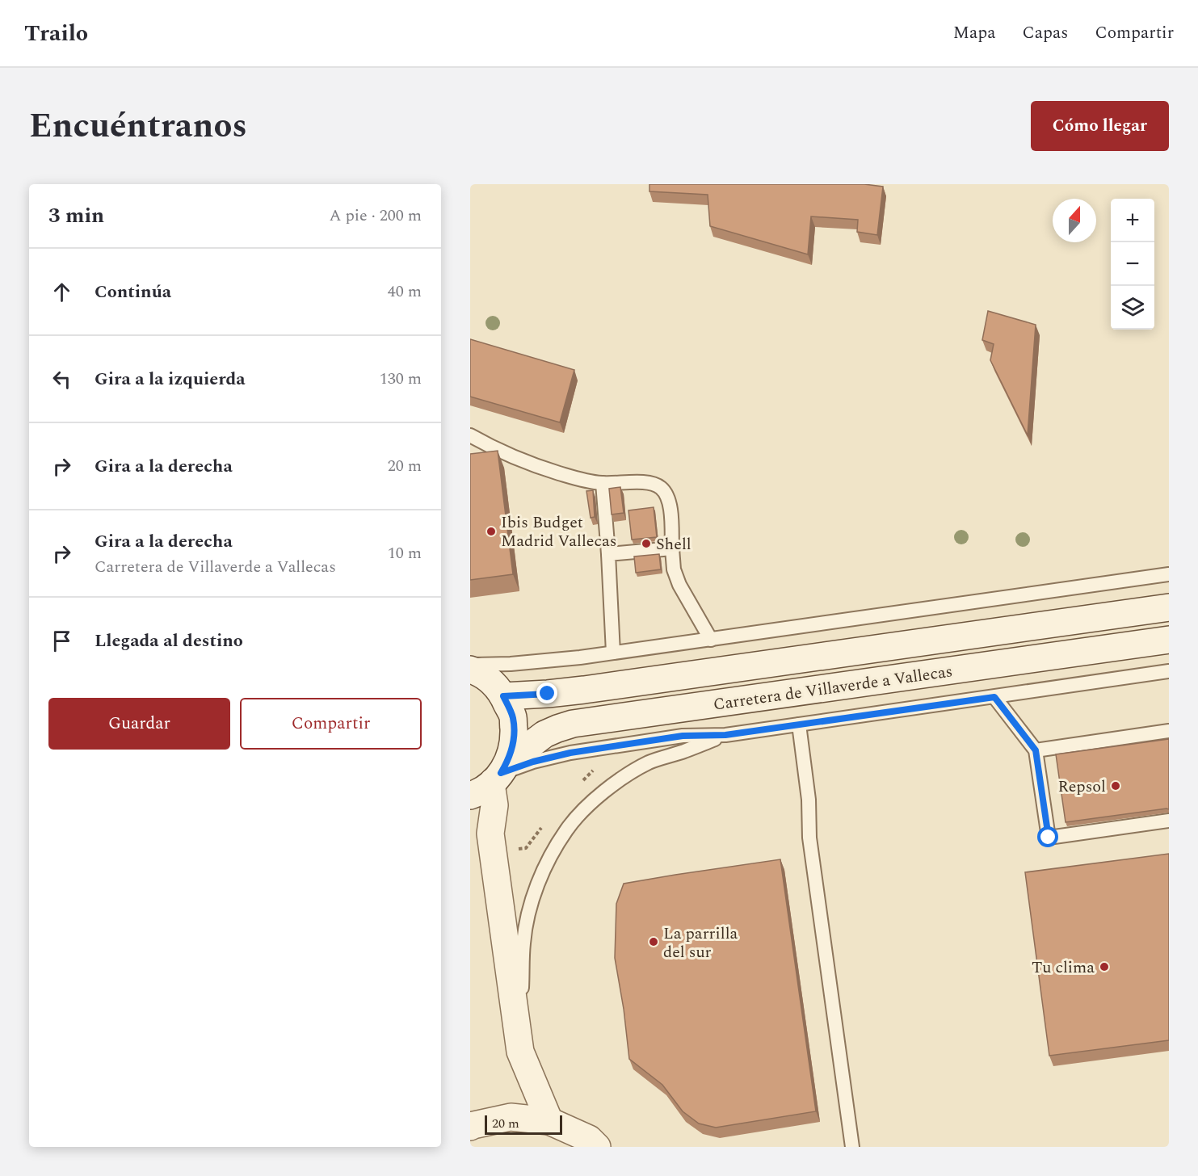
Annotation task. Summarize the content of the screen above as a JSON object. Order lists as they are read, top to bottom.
{
  "streets": {
    "main road": ["Carretera de Villaverde a Vallecas"]
  },
  "places": [
    "Ibis Budget Madrid Vallecas",
    "Shell",
    "Repsol",
    "La parrilla del sur",
    "Tu clima"
  ],
  "scale_bar": "20 m",
  "north": "top",
  "page": {
    "header": "Trailo",
    "nav": ["Mapa", "Capas", "Compartir"],
    "title": "Encuéntranos",
    "buttons": [
      "Cómo llegar",
      ["Guardar", "Compartir"]
    ],
    "heading": ["3 min", "A pie · 200 m"],
    "map_buttons": ["+", "−"],
    "list": [
      ["Continúa", "40 m"],
      ["Gira a la izquierda", "130 m"],
      ["Gira a la derecha", "20 m"],
      ["Gira a la derecha", "Carretera de Villaverde a Vallecas", "10 m"],
      "Llegada al destino"
    ],
    "scale": "20 m"
  }
}
